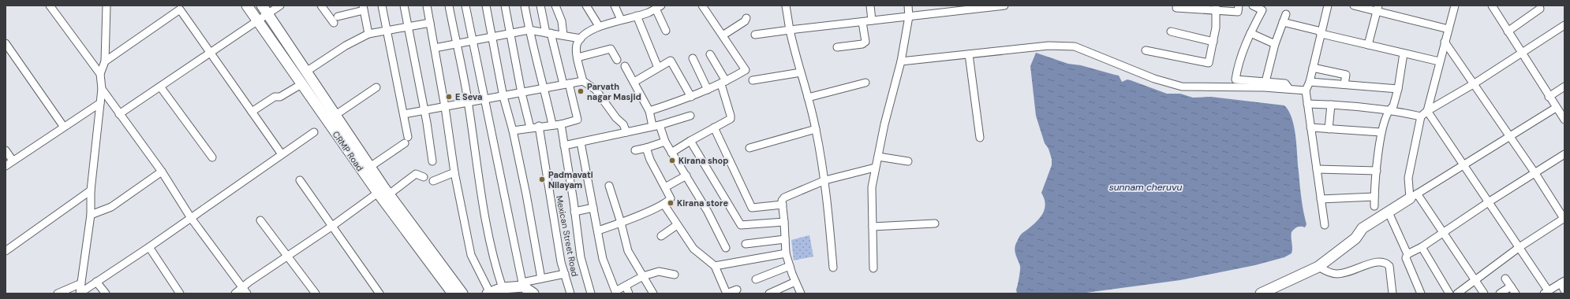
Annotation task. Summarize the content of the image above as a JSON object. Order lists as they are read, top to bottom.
{
  "streets": {
    "main road": ["CRMP Road"],
    "street": ["Mexican Street Road"]
  },
  "water": ["sunnam cheruvu"],
  "places": [
    "Parvath nagar Masjid",
    "E Seva",
    "Kirana shop",
    "Padmavati Nilayam",
    "Kirana store"
  ]
}
